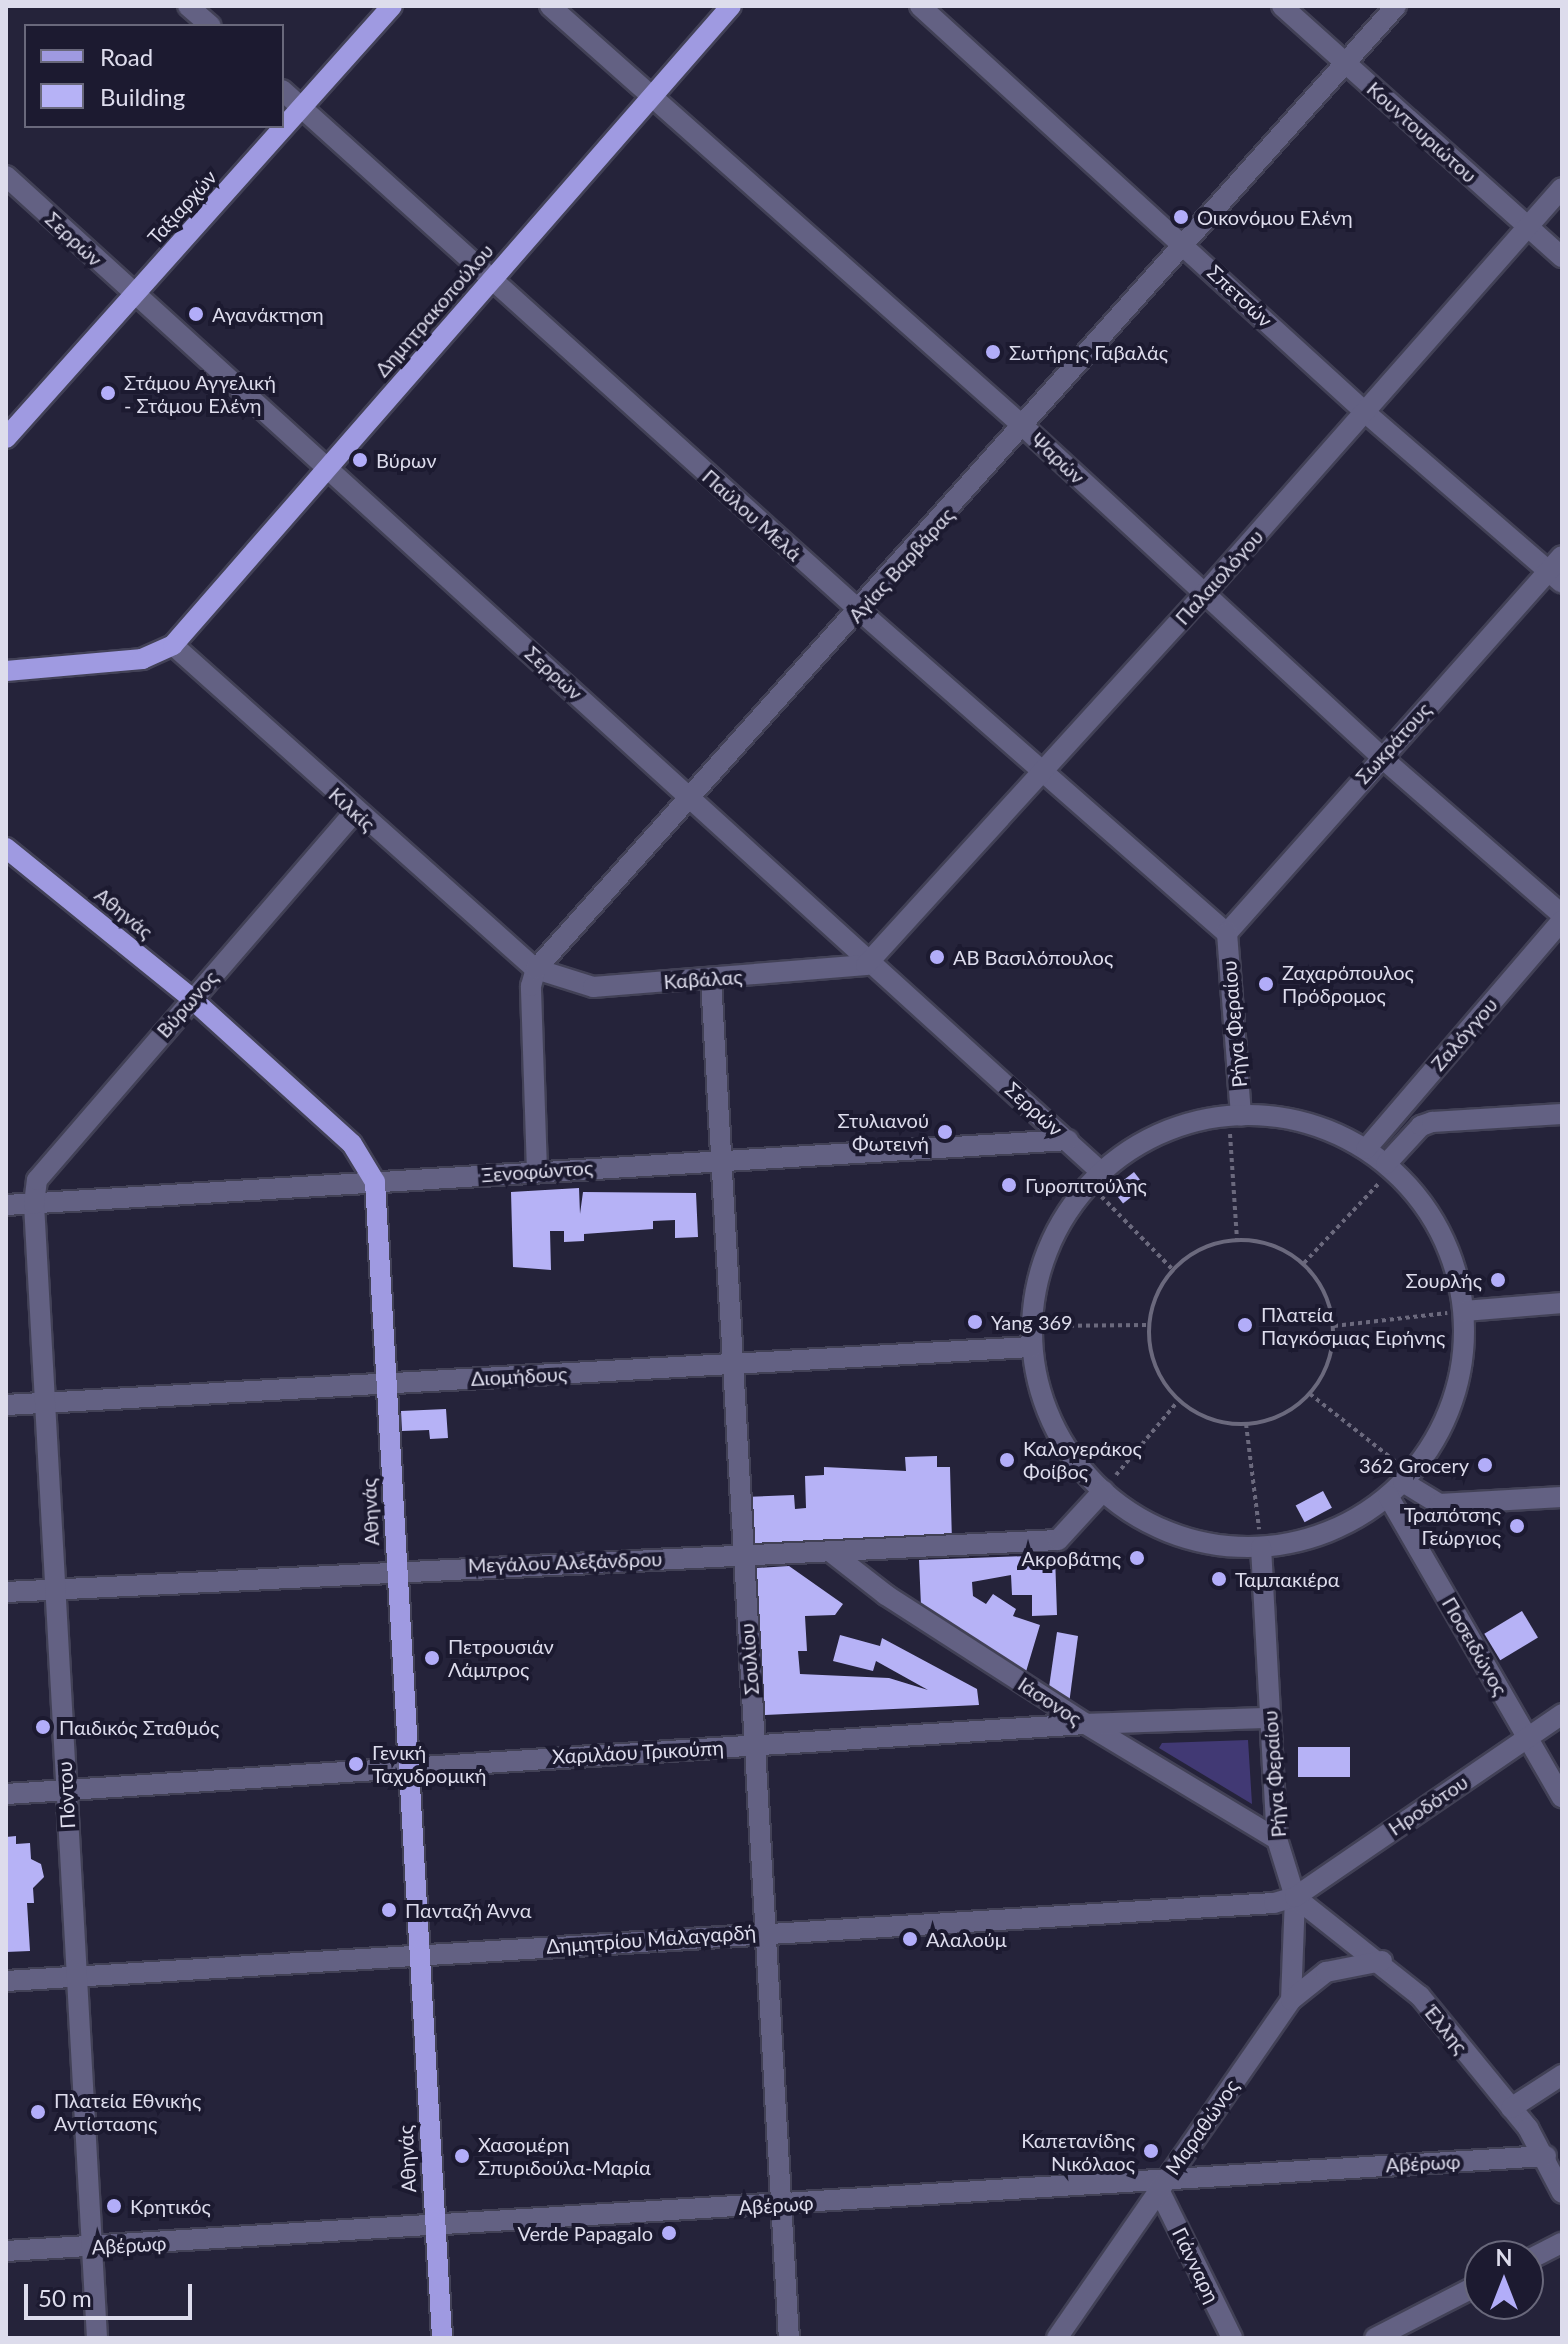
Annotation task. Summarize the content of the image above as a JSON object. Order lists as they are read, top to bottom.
{
  "streets": {
    "main road": ["Ταξιαρχών", "Δημητρακοπούλου", "Αθηνάς"],
    "street": [
      "Κουντουριώτου",
      "Σερρών",
      "Σπετσών",
      "Ψαρών",
      "Παύλου Μελά",
      "Αγίας Βαρβάρας",
      "Παλαιολόγου",
      "Σωκράτους",
      "Κιλκίς",
      "Καβάλας",
      "Βύρωνος",
      "Ρήγα Φεραίου",
      "Ζαλόγγου",
      "Ξενοφώντος",
      "Διομήδους",
      "Μεγάλου Αλεξάνδρου",
      "Ποσειδώνος",
      "Σουλίου",
      "Ιάσονος",
      "Χαριλάου Τρικούπη",
      "Πόντου",
      "Ηροδότου",
      "Δημητρίου Μαλαγαρδή",
      "Έλλης",
      "Μαραθώνος",
      "Αβέρωφ",
      "Γιάνναρη"
    ]
  },
  "crossings": [
    ["Κουντουριώτου", "Αγίας Βαρβάρας"],
    ["Κουντουριώτου", "Παλαιολόγου"],
    ["Ταξιαρχών", "Σερρών"],
    ["Ταξιαρχών", "Παύλου Μελά"],
    ["Σερρών", "Δημητρακοπούλου"],
    ["Σερρών", "Αγίας Βαρβάρας"],
    ["Σερρών", "Παλαιολόγου"],
    ["Σερρών", "Καβάλας"],
    ["Σερρών", "Ξενοφώντος"],
    ["Σπετσών", "Αγίας Βαρβάρας"],
    ["Σπετσών", "Παλαιολόγου"],
    ["Σπετσών", "Σωκράτους"],
    ["Δημητρακοπούλου", "Ψαρών"],
    ["Δημητρακοπούλου", "Παύλου Μελά"],
    ["Δημητρακοπούλου", "Κιλκίς"],
    ["Ψαρών", "Αγίας Βαρβάρας"],
    ["Ψαρών", "Παλαιολόγου"],
    ["Ψαρών", "Σωκράτους"],
    ["Ψαρών", "Ζαλόγγου"],
    ["Παύλου Μελά", "Αγίας Βαρβάρας"],
    ["Παύλου Μελά", "Παλαιολόγου"],
    ["Παύλου Μελά", "Σωκράτους"],
    ["Παύλου Μελά", "Ρήγα Φεραίου"],
    ["Αγίας Βαρβάρας", "Κιλκίς"],
    ["Αγίας Βαρβάρας", "Καβάλας"],
    ["Παλαιολόγου", "Καβάλας"],
    ["Σωκράτους", "Ρήγα Φεραίου"],
    ["Κιλκίς", "Καβάλας"],
    ["Κιλκίς", "Βύρωνος"],
    ["Αθηνάς", "Βύρωνος"],
    ["Αθηνάς", "Ξενοφώντος"],
    ["Αθηνάς", "Διομήδους"],
    ["Αθηνάς", "Μεγάλου Αλεξάνδρου"],
    ["Αθηνάς", "Χαριλάου Τρικούπη"],
    ["Αθηνάς", "Δημητρίου Μαλαγαρδή"],
    ["Αθηνάς", "Αβέρωφ"],
    ["Καβάλας", "Σουλίου"],
    ["Βύρωνος", "Ξενοφώντος"],
    ["Βύρωνος", "Πόντου"],
    ["Ρήγα Φεραίου", "Ιάσονος"],
    ["Ρήγα Φεραίου", "Χαριλάου Τρικούπη"],
    ["Ρήγα Φεραίου", "Ηροδότου"],
    ["Ρήγα Φεραίου", "Δημητρίου Μαλαγαρδή"],
    ["Ρήγα Φεραίου", "Έλλης"],
    ["Ρήγα Φεραίου", "Μαραθώνος"],
    ["Ξενοφώντος", "Σουλίου"],
    ["Ξενοφώντος", "Πόντου"],
    ["Διομήδους", "Σουλίου"],
    ["Διομήδους", "Πόντου"],
    ["Μεγάλου Αλεξάνδρου", "Σουλίου"],
    ["Μεγάλου Αλεξάνδρου", "Ιάσονος"],
    ["Μεγάλου Αλεξάνδρου", "Πόντου"],
    ["Ποσειδώνος", "Ηροδότου"],
    ["Σουλίου", "Χαριλάου Τρικούπη"],
    ["Σουλίου", "Δημητρίου Μαλαγαρδή"],
    ["Σουλίου", "Αβέρωφ"],
    ["Ιάσονος", "Χαριλάου Τρικούπη"],
    ["Χαριλάου Τρικούπη", "Πόντου"],
    ["Πόντου", "Δημητρίου Μαλαγαρδή"],
    ["Πόντου", "Αβέρωφ"],
    ["Ηροδότου", "Δημητρίου Μαλαγαρδή"],
    ["Ηροδότου", "Έλλης"],
    ["Δημητρίου Μαλαγαρδή", "Έλλης"],
    ["Έλλης", "Μαραθώνος"],
    ["Έλλης", "Αβέρωφ"],
    ["Μαραθώνος", "Αβέρωφ"],
    ["Μαραθώνος", "Γιάνναρη"],
    ["Αβέρωφ", "Γιάνναρη"]
  ],
  "places": [
    "Οικονόμου Ελένη",
    "Αγανάκτηση",
    "Σωτήρης Γαβαλάς",
    "Στάμου Αγγελική - Στάμου Ελένη",
    "Βύρων",
    "ΑΒ Βασιλόπουλος",
    "Ζαχαρόπουλος Πρόδρομος",
    "Στυλιανού Φωτεινή",
    "Γυροπιτούλης",
    "Σουρλής",
    "Yang 369",
    "Πλατεία Παγκόσμιας Ειρήνης",
    "Καλογεράκος Φοίβος",
    "362 Grocery",
    "Τραπότσης Γεώργιος",
    "Ακροβάτης",
    "Ταμπακιέρα",
    "Πετρουσιάν Λάμπρος",
    "Παιδικός Σταθμός",
    "Γενική Ταχυδρομική",
    "Πανταζή Άννα",
    "Αλαλούμ",
    "Πλατεία Εθνικής Αντίστασης",
    "Καπετανίδης Νικόλαος",
    "Χασομέρη Σπυριδούλα-Μαρία",
    "Κρητικός",
    "Verde Papagalo"
  ],
  "legend": ["Road", "Building"],
  "scale_bar": "50 m",
  "north": "top"
}
